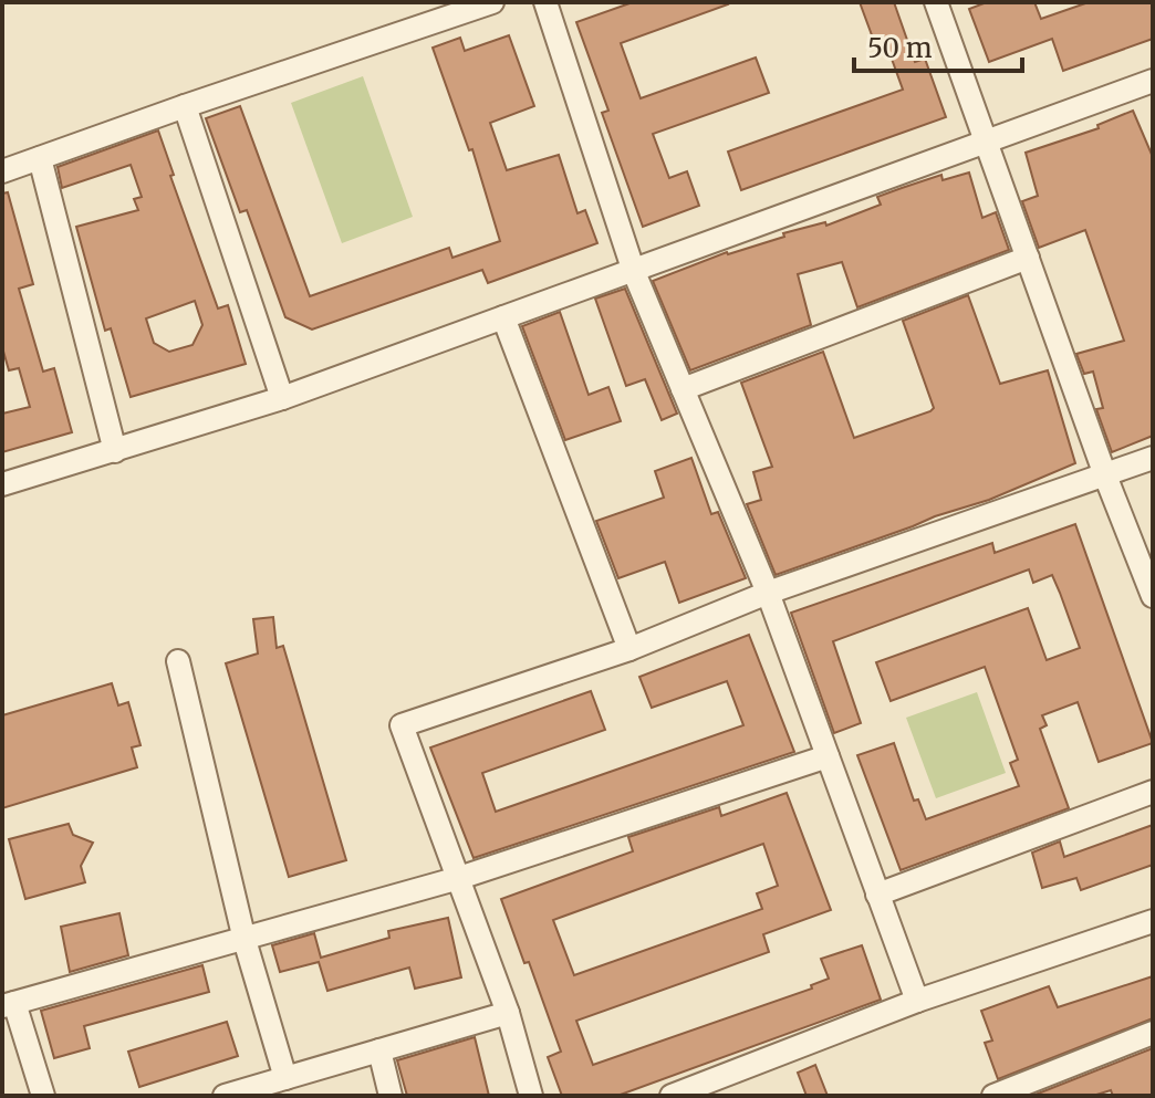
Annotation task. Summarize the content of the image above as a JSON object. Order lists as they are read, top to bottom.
{
  "scale_bar": "50 m"
}
